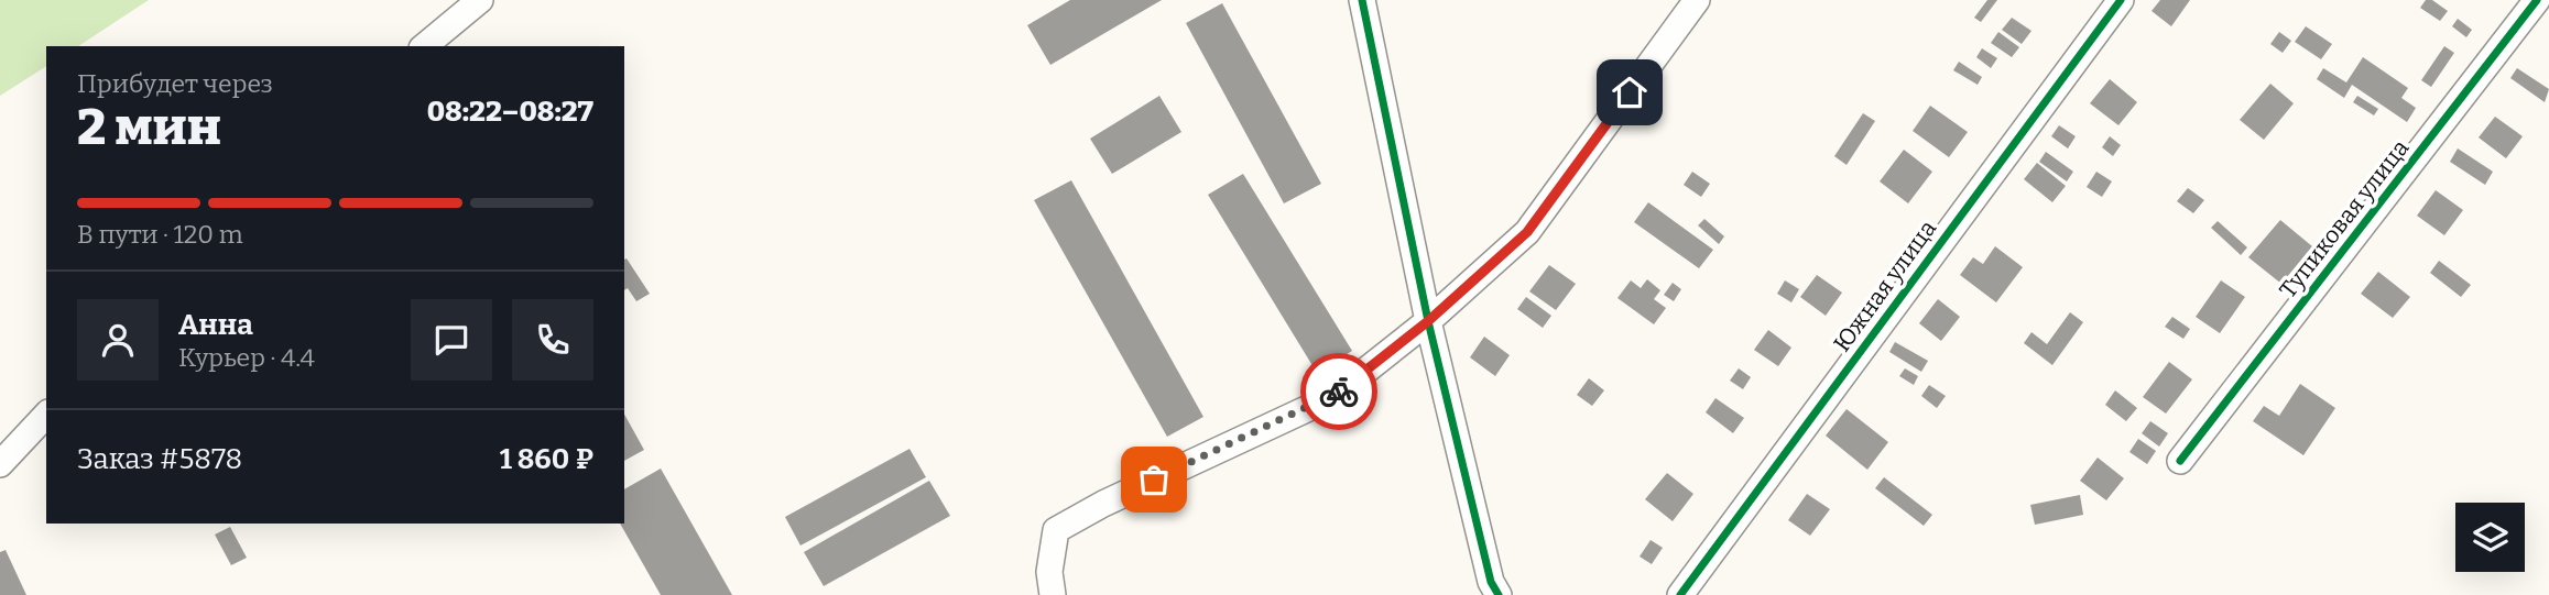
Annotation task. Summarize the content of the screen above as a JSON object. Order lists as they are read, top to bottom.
{
  "streets": {
    "street": ["Тупиковая улица", "Южная улица"]
  },
  "page": {
    "heading": ["2 мин", "Прибудет через", "08:22–08:27"],
    "panel": [
      "Анна",
      "Курьер · 4.4",
      "Заказ #5878",
      "1 860 ₽"
    ],
    "bar": "В пути · 120 m"
  }
}
